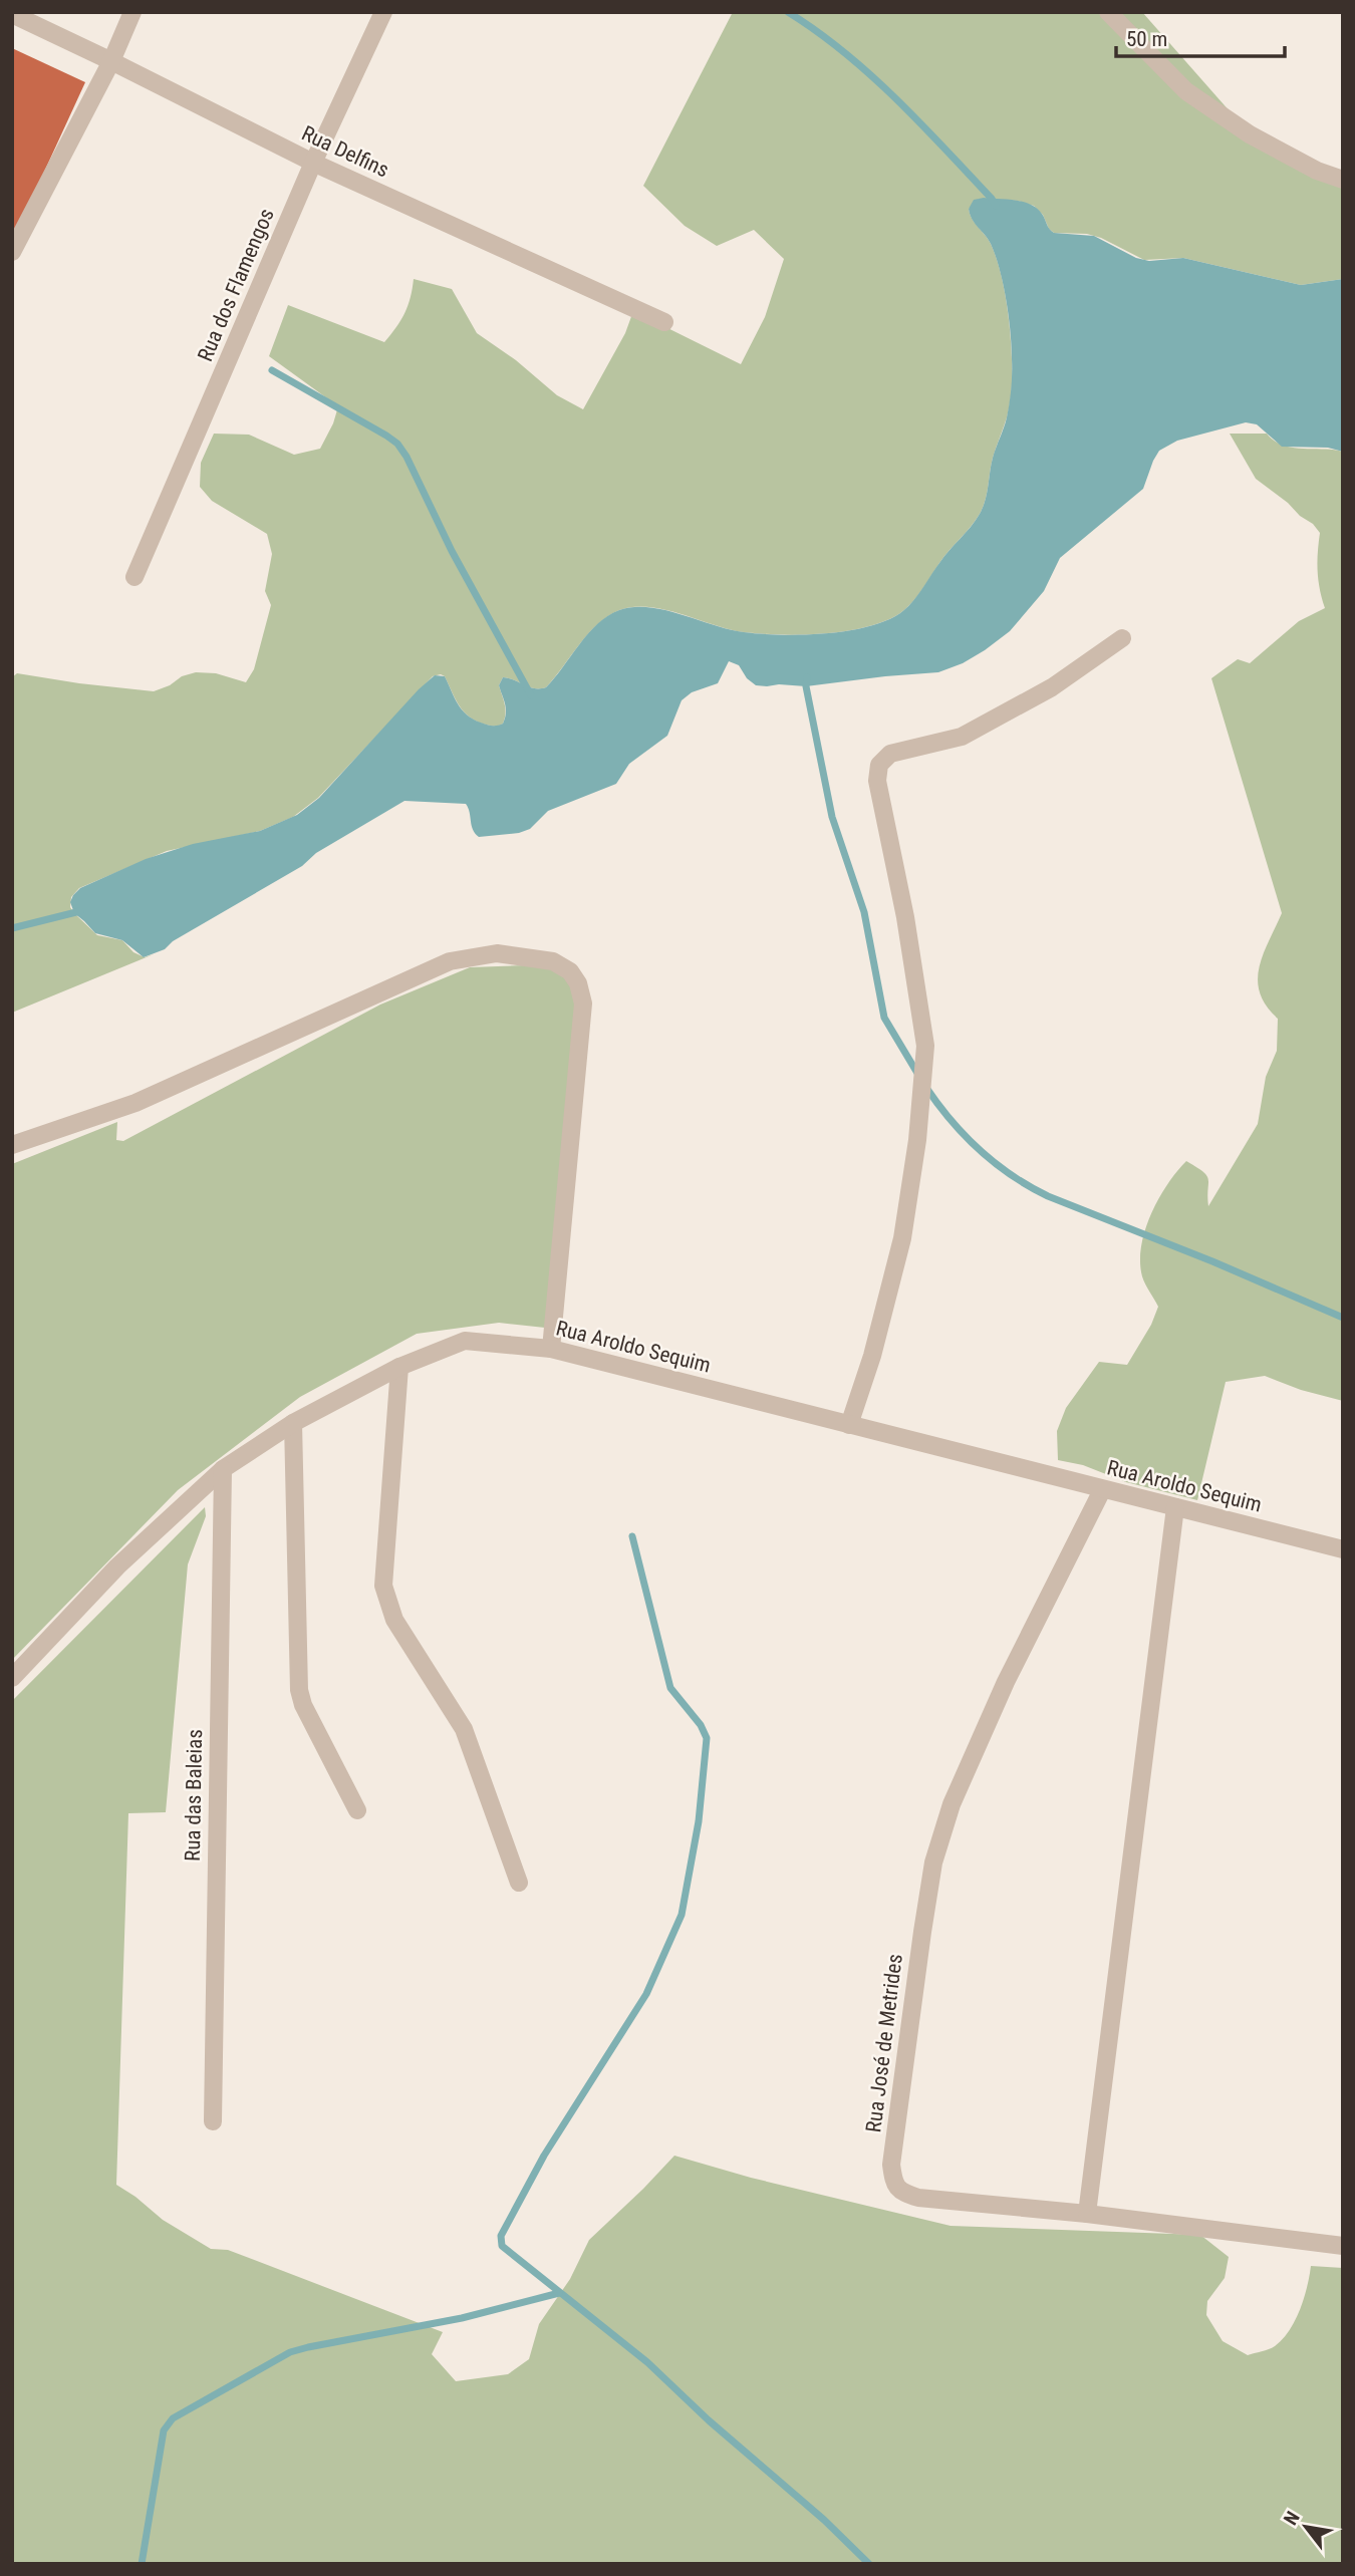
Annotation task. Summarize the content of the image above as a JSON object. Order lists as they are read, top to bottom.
{
  "streets": {
    "street": [
      "Rua Delfins",
      "Rua dos Flamengos",
      "Rua Aroldo Sequim",
      "Rua das Baleias",
      "Rua José de Metrides"
    ]
  },
  "crossings": [
    ["Rua Delfins", "Rua dos Flamengos"],
    ["Rua Aroldo Sequim", "Rua das Baleias"],
    ["Rua Aroldo Sequim", "Rua José de Metrides"]
  ],
  "scale_bar": "50 m",
  "north": "top left"
}
